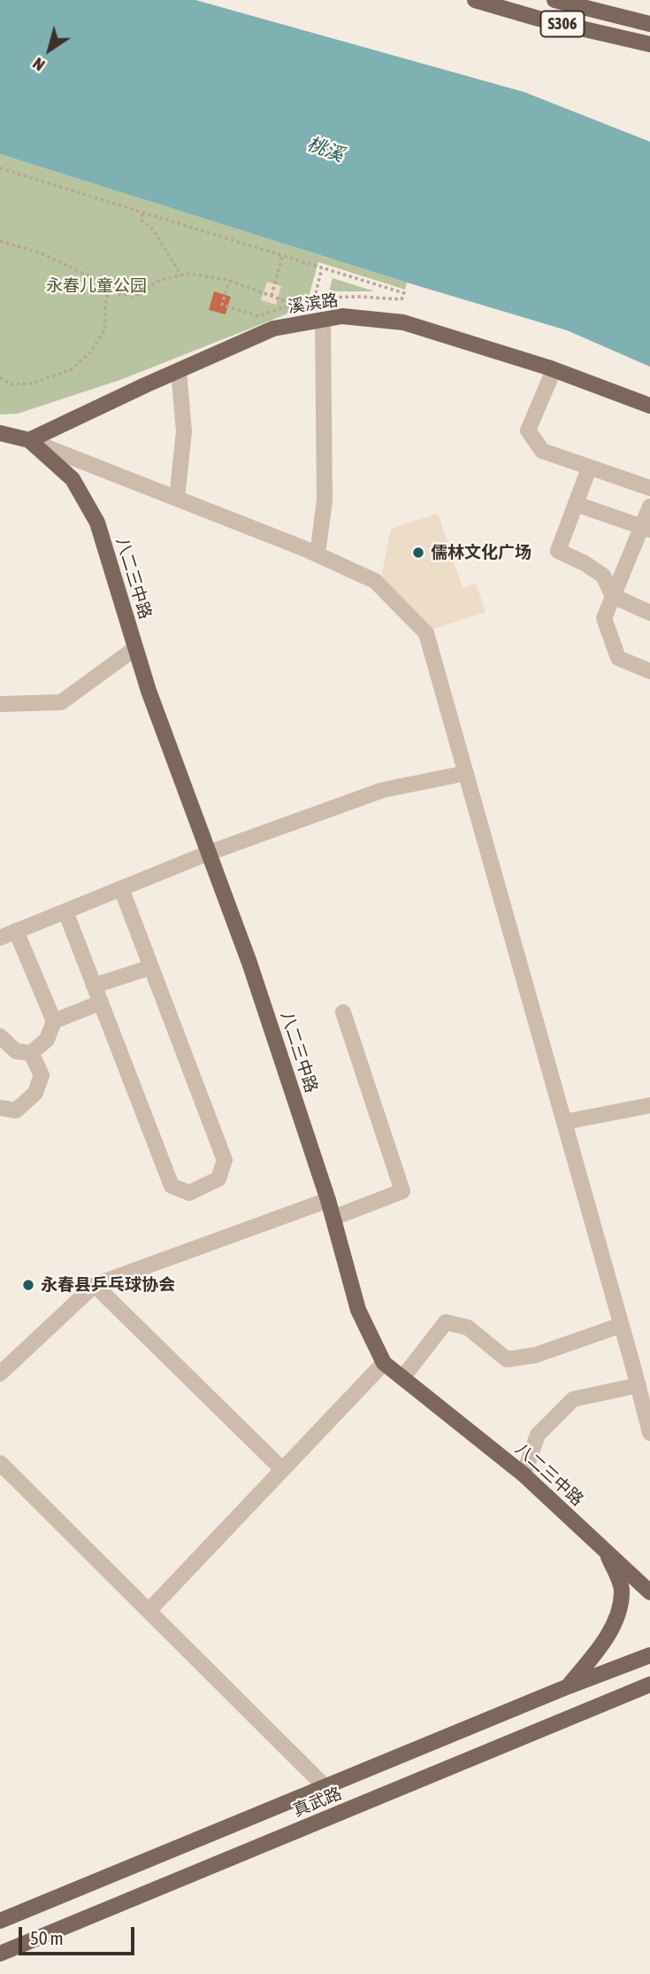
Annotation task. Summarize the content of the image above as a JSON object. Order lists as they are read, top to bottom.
{
  "streets": {
    "main road": [
      "S306",
      "溪滨路",
      "八二三中路",
      "真武路"
    ]
  },
  "crossings": [
    ["溪滨路", "八二三中路"]
  ],
  "water": ["桃溪"],
  "parks": ["永春儿童公园"],
  "places": ["儒林文化广场", "永春县乒乓球协会"],
  "scale_bar": "50 m",
  "north": "bottom left"
}
